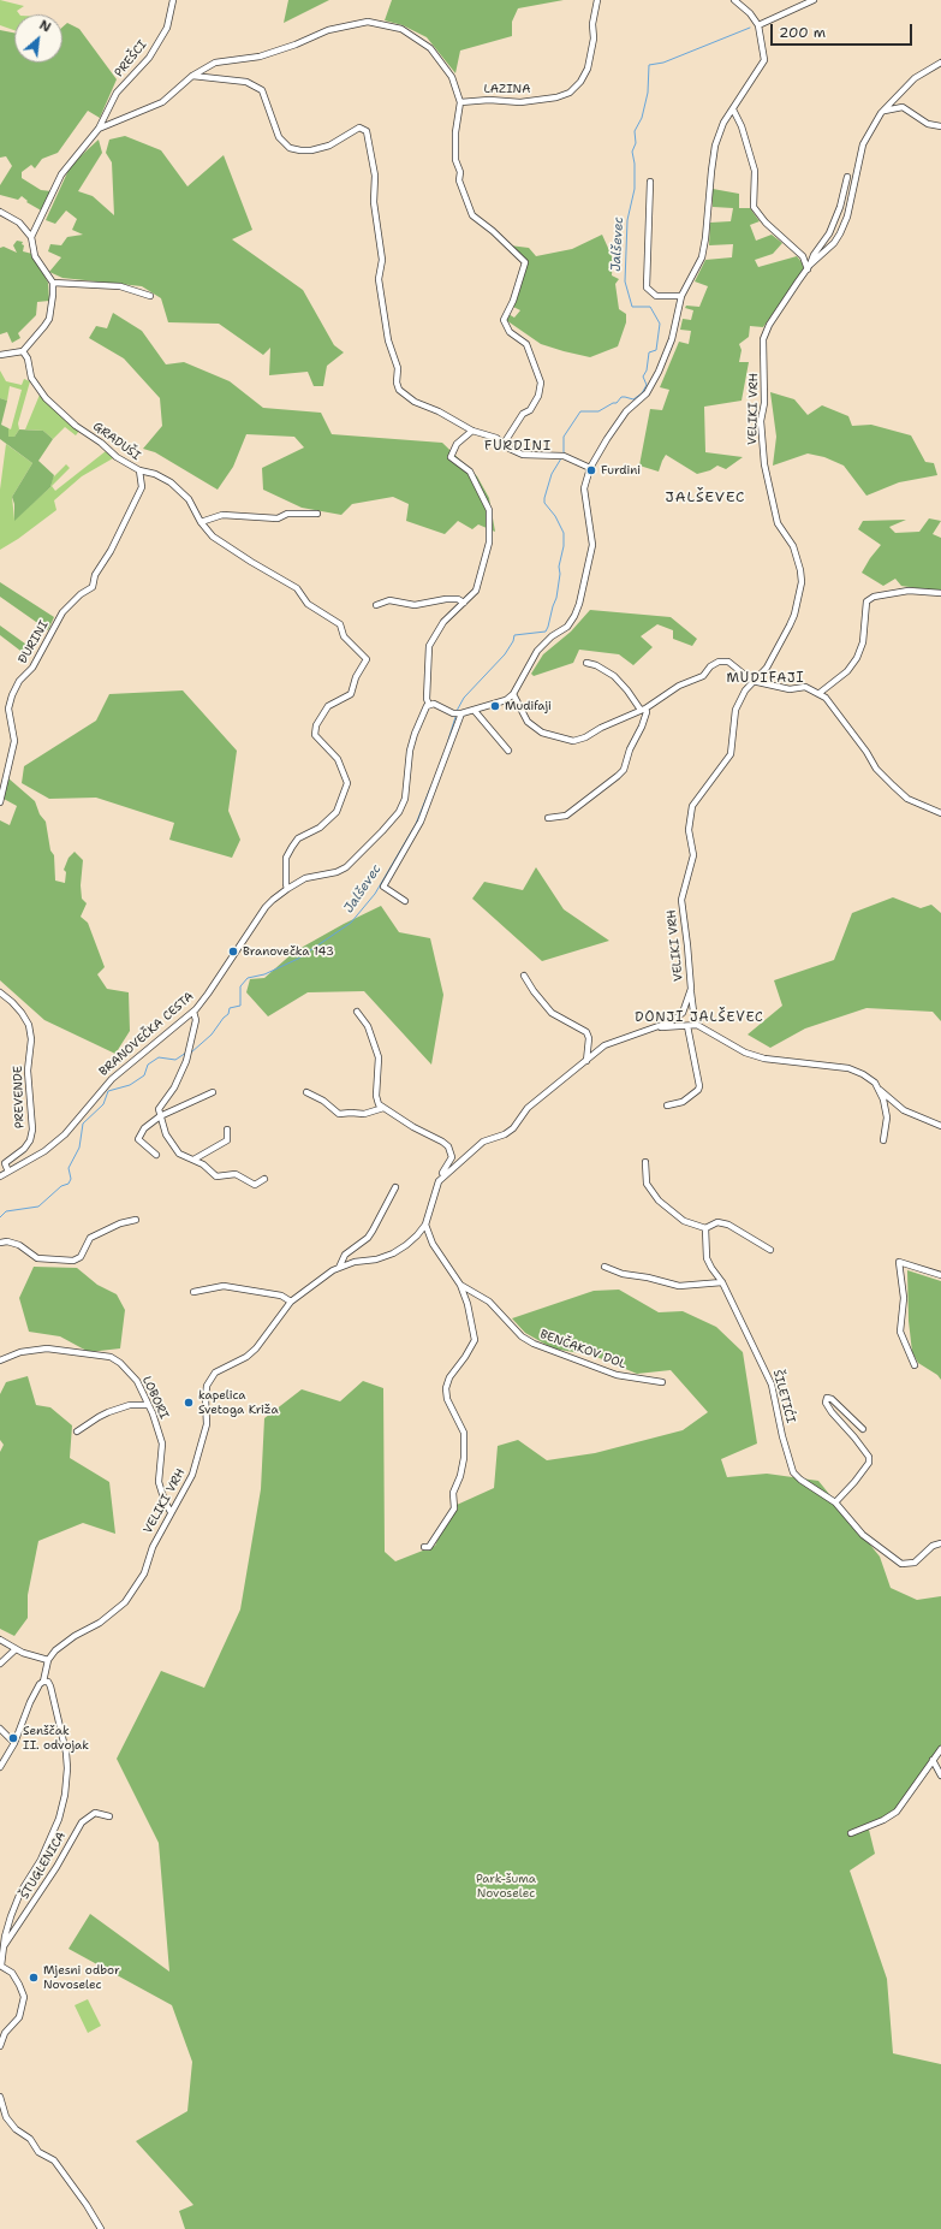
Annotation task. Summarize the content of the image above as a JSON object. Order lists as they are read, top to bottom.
{
  "streets": {
    "street": [
      "PREŠCI",
      "LAZINA",
      "VELIKI VRH",
      "GRADUŠI",
      "ĐURINI",
      "BRANOVEČKA CESTA",
      "PREVENDE",
      "BENČAKOV DOL",
      "ŠILETIĆI",
      "LOBORI",
      "ŠTUGLENICA"
    ]
  },
  "crossings": [
    ["VELIKI VRH", "LOBORI"],
    ["GRADUŠI", "ĐURINI"]
  ],
  "districts": [
    "FURDINI",
    "JALŠEVEC",
    "MUDIFAJI",
    "DONJI JALŠEVEC"
  ],
  "water": ["Jalševec"],
  "parks": ["Park-šuma Novoselec"],
  "places": [
    "Furdini",
    "Mudifaji",
    "Branovečka 143",
    "kapelica Svetoga Križa",
    "Senščak II. odvojak",
    "Mjesni odbor Novoselec"
  ],
  "scale_bar": "200 m",
  "north": "top right"
}
